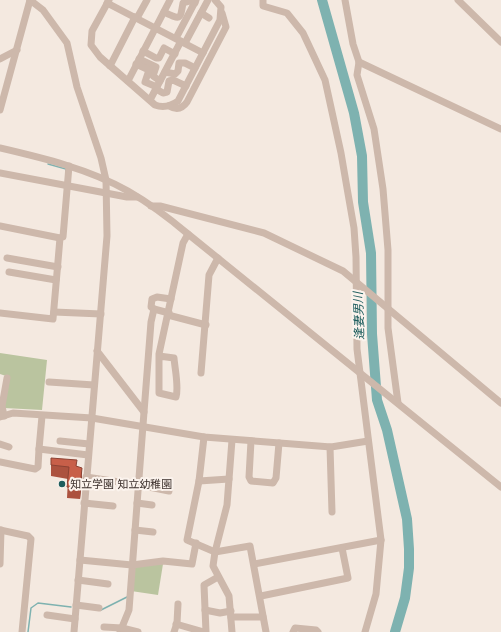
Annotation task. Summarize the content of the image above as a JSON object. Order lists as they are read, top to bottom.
{
  "water": ["逢妻男川"],
  "places": ["知立学園 知立幼稚園"]
}
